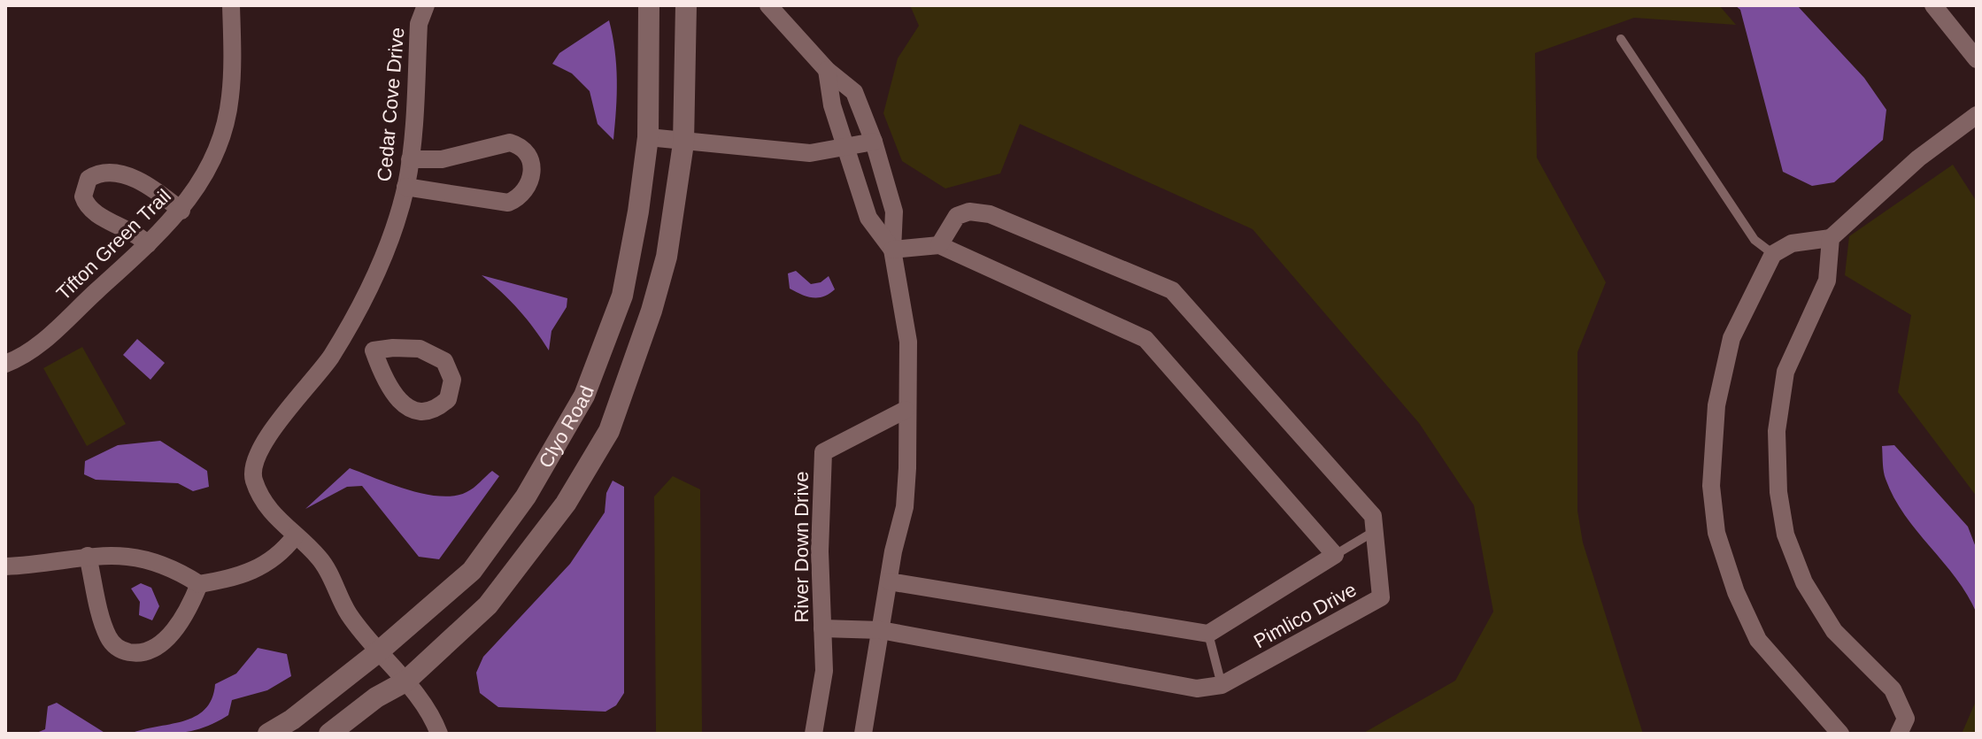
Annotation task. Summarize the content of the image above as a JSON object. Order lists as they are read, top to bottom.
{
  "streets": {
    "street": [
      "Cedar Cove Drive",
      "Tifton Green Trail",
      "Clyo Road",
      "River Down Drive",
      "Pimlico Drive"
    ]
  },
  "crossings": [
    ["River Down Drive", "Pimlico Drive"]
  ]
}
